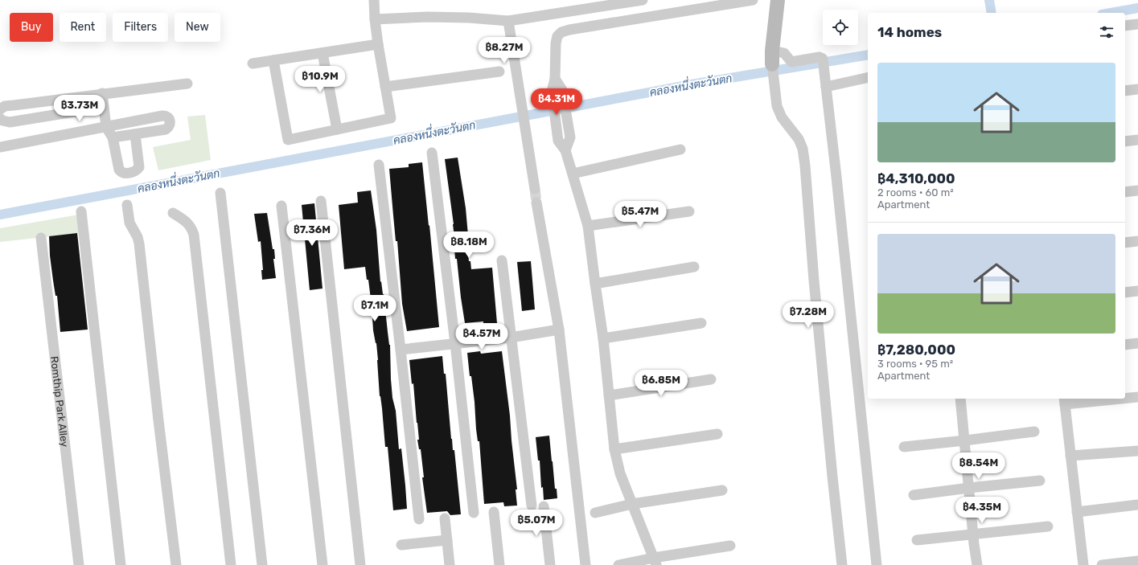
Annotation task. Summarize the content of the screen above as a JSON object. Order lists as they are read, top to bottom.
{
  "streets": {
    "street": ["Romthip Park Alley"]
  },
  "water": ["คลองหนึ่งตะวันตก"],
  "page": {
    "chip": [
      "Buy",
      "Rent",
      "Filters",
      "New"
    ],
    "heading": "14 homes",
    "price": [
      "฿8.27M",
      "฿10.9M",
      "฿4.31M",
      "฿3.73M",
      "฿5.47M",
      "฿7.36M",
      "฿8.18M",
      "฿7.1M",
      "฿7.28M",
      "฿4.57M",
      "฿6.85M",
      "฿8.54M",
      "฿4.35M",
      "฿5.07M"
    ],
    "list": [
      {
        "name": "฿4,310,000",
        "note": "2 rooms · 60 m² · Apartment"
      },
      {
        "name": "฿7,280,000",
        "note": "3 rooms · 95 m² · Apartment"
      }
    ]
  }
}
